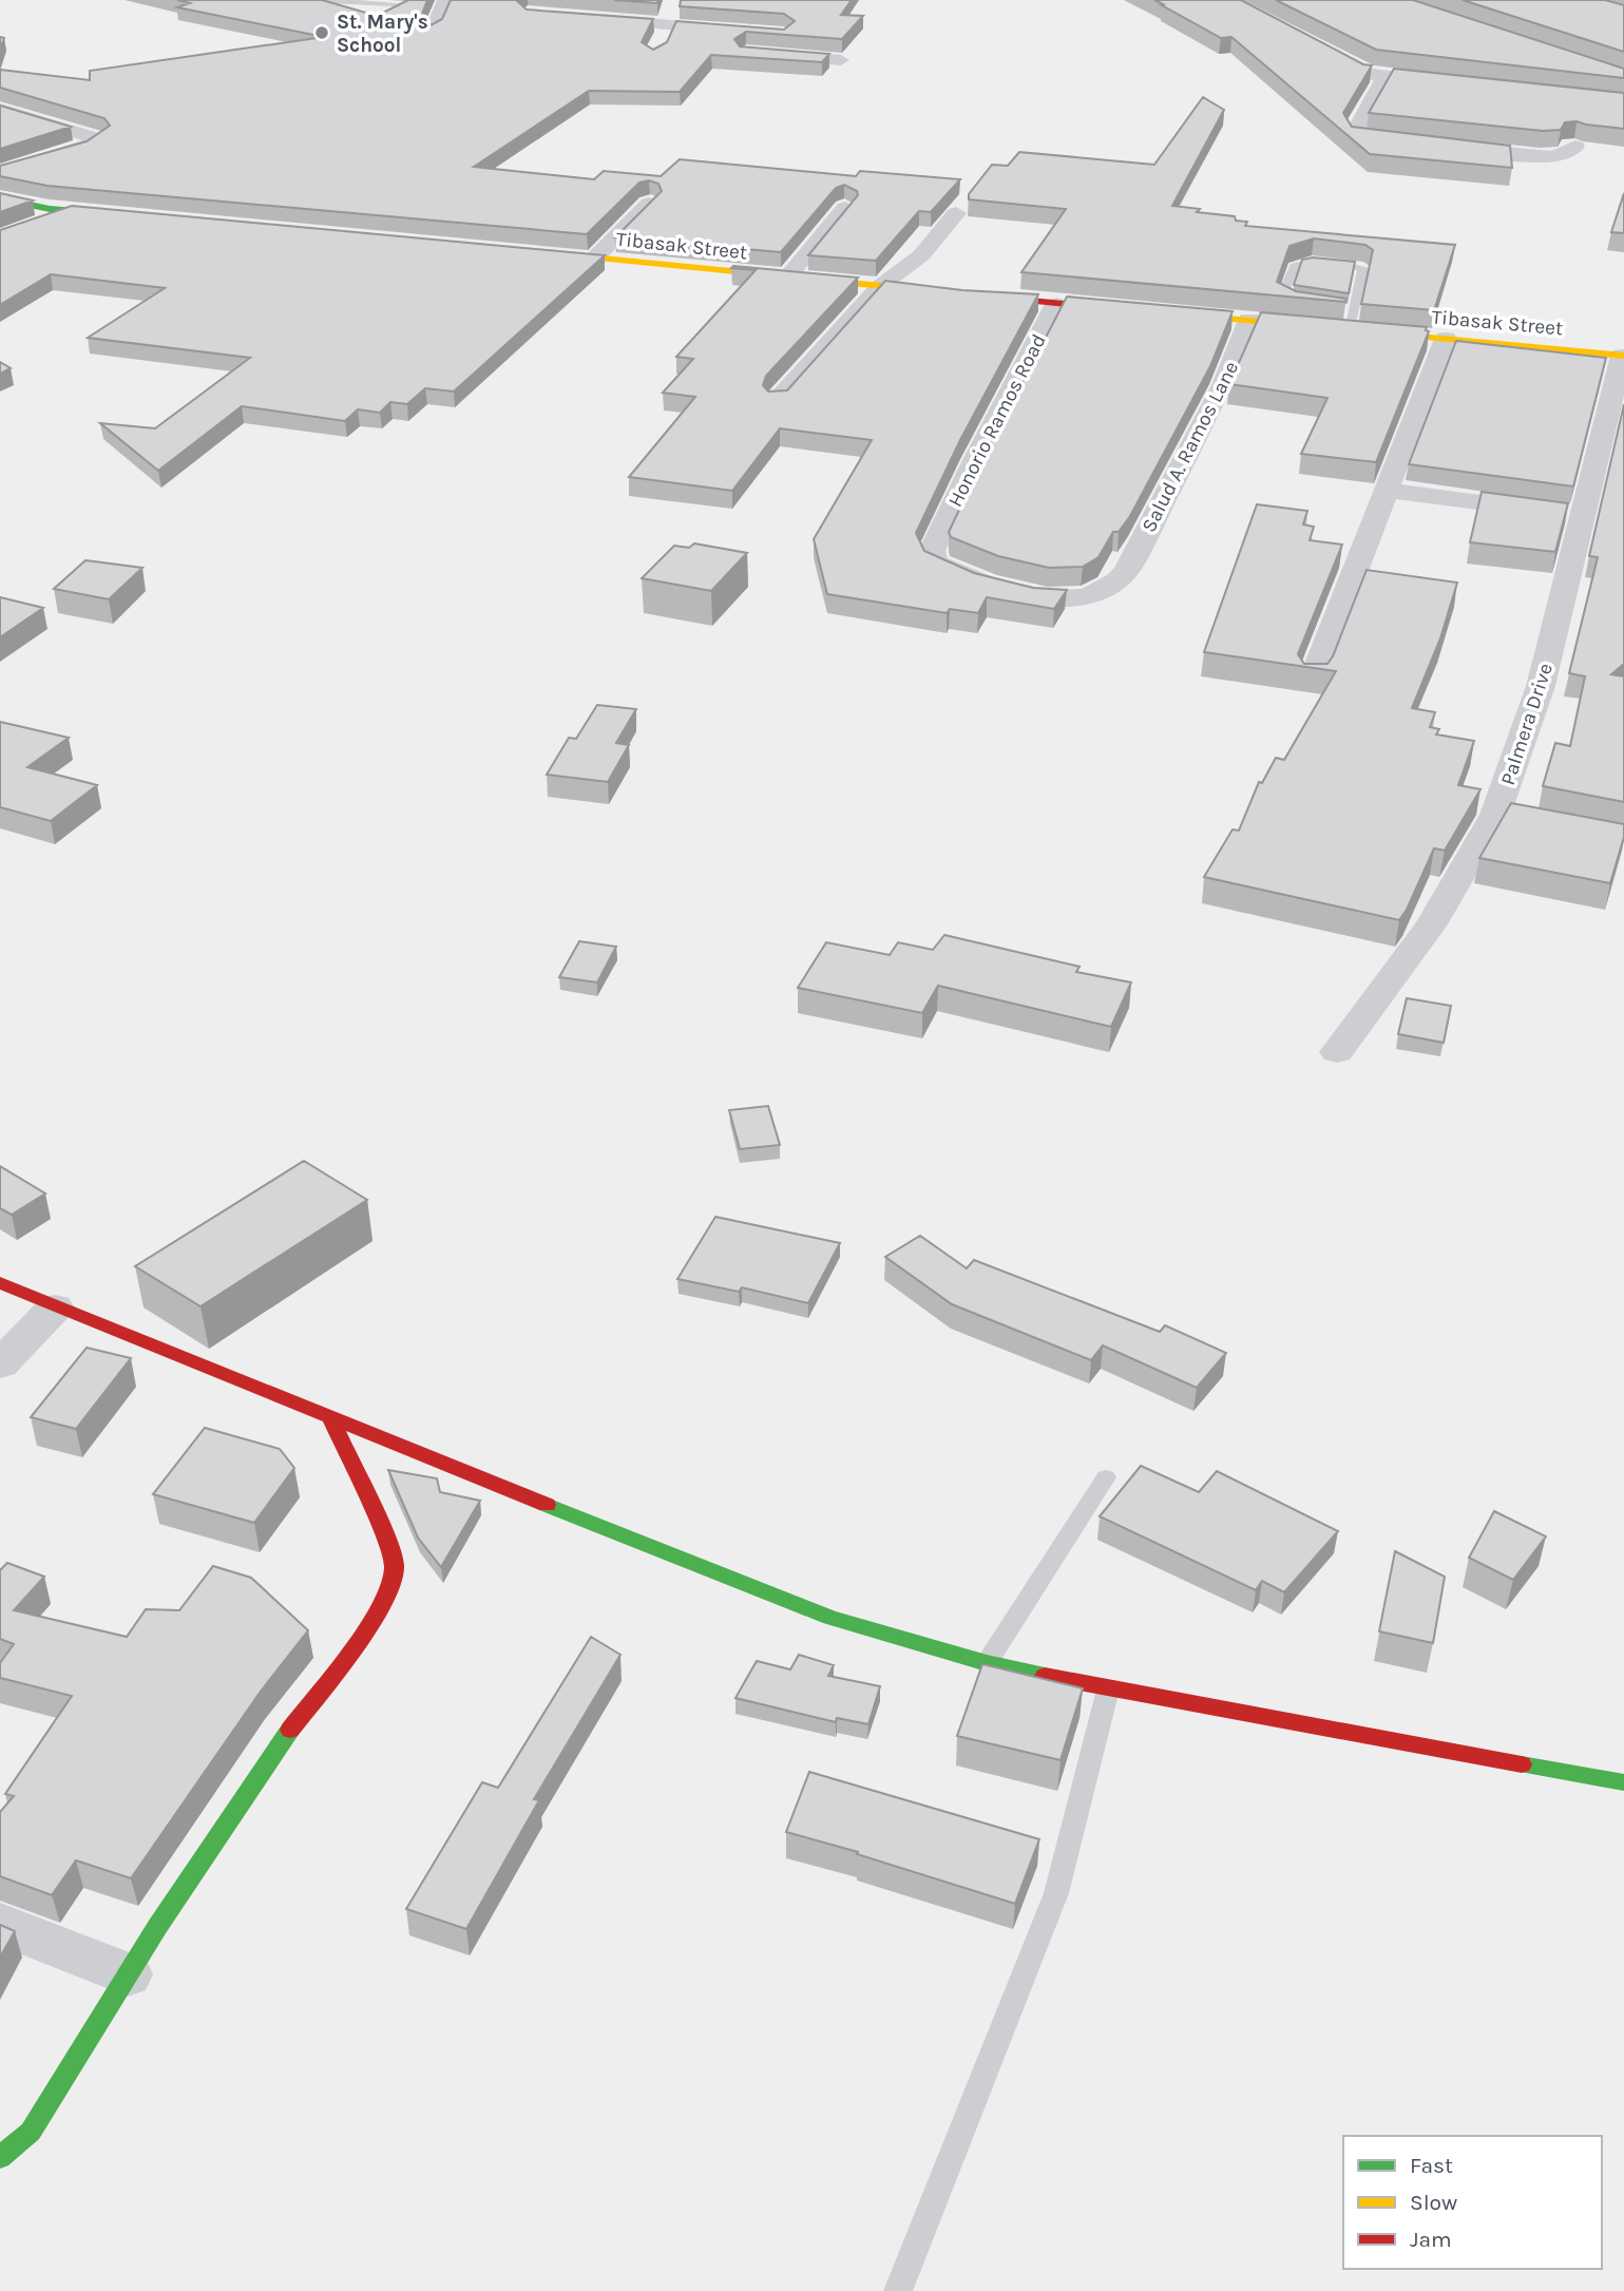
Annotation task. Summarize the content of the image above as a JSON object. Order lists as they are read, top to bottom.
{
  "streets": {
    "street": [
      "Tibasak Street",
      "Honorio Ramos Road",
      "Salud A. Ramos Lane",
      "Palmera Drive"
    ]
  },
  "crossings": [
    ["Tibasak Street", "Honorio Ramos Road"],
    ["Tibasak Street", "Salud A. Ramos Lane"],
    ["Tibasak Street", "Palmera Drive"],
    ["Honorio Ramos Road", "Salud A. Ramos Lane"]
  ],
  "places": ["St. Mary's School"],
  "legend": ["Fast", "Slow", "Jam"]
}
